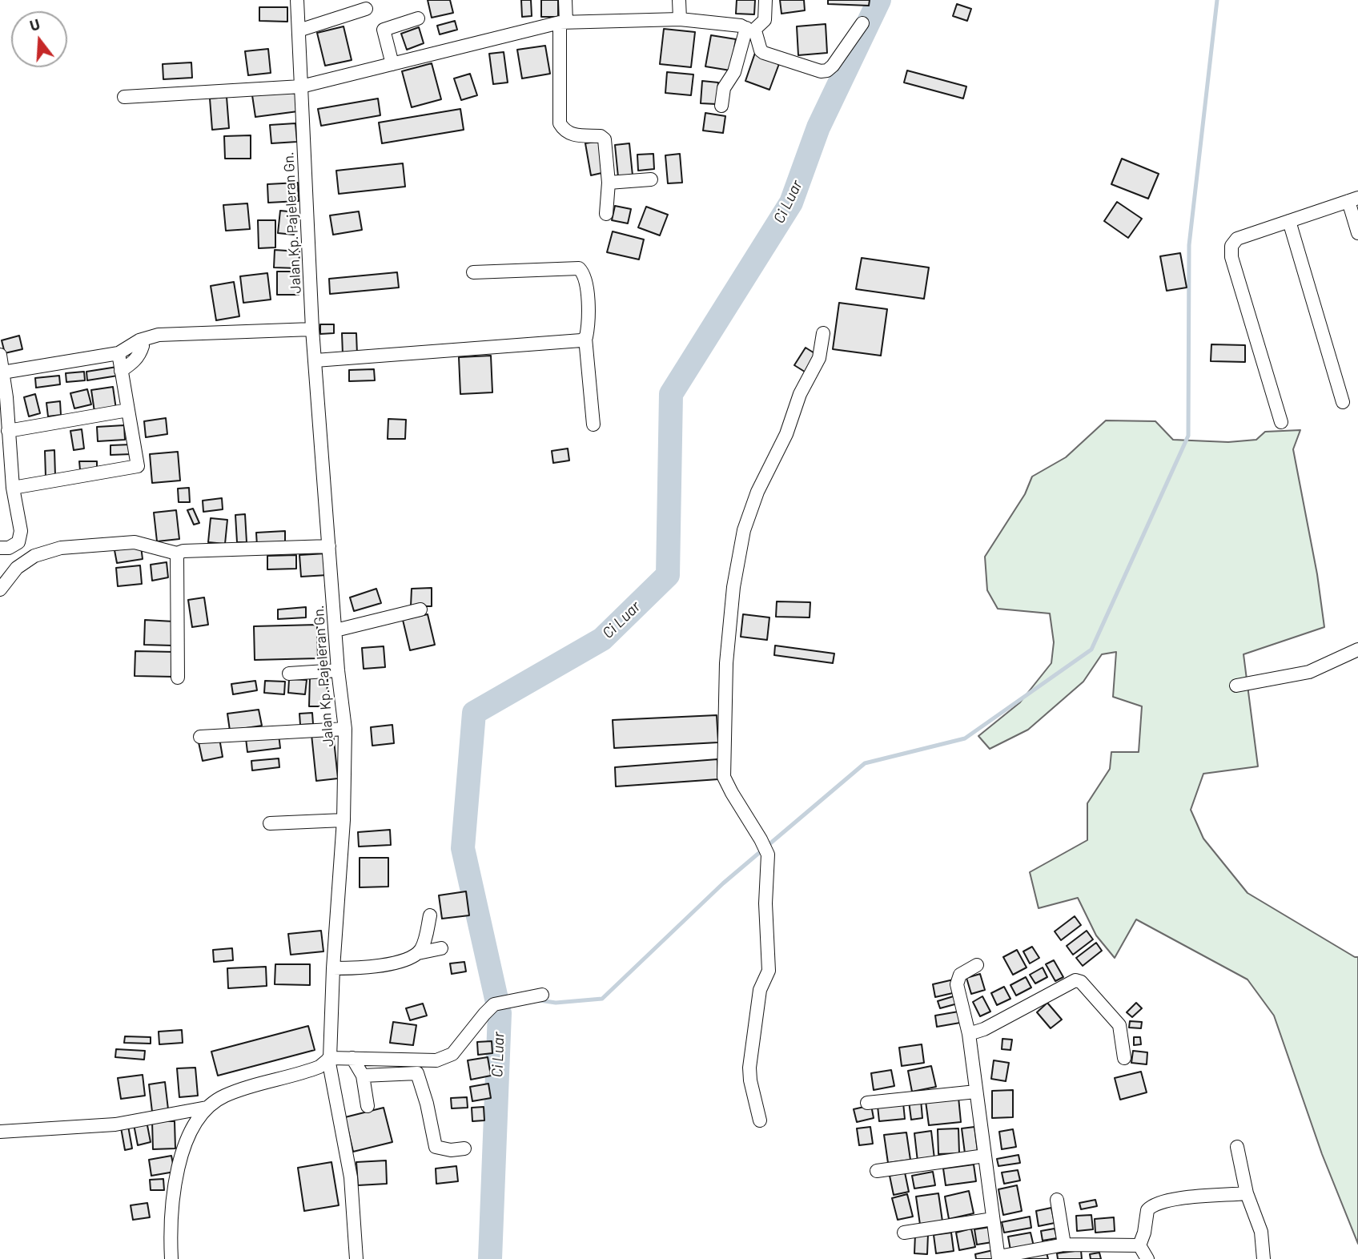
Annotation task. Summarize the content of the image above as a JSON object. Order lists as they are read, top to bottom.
{
  "streets": {
    "street": ["Jalan Kp. Pajeleran Gn."]
  },
  "water": ["Ci Luar"],
  "north": "top"
}
